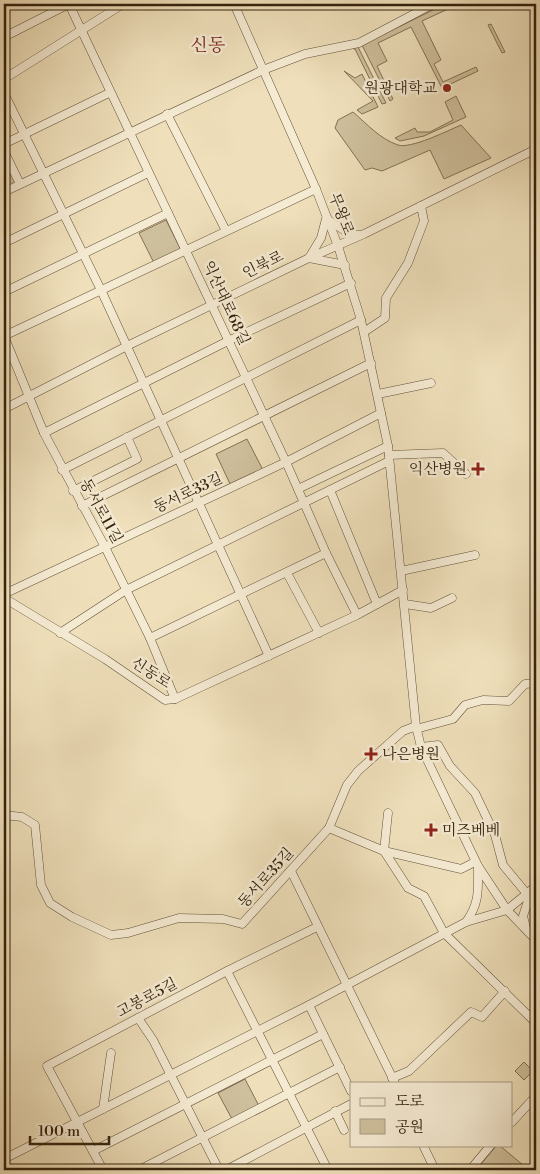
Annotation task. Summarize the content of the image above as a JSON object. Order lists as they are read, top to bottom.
{
  "streets": {
    "street": [
      "무왕로",
      "인북로",
      "익산대로68길",
      "동서로33길",
      "동서로11길",
      "신동로",
      "동서로35길",
      "고봉로5길"
    ]
  },
  "crossings": [
    ["무왕로", "인북로"],
    ["무왕로", "동서로33길"],
    ["무왕로", "신동로"],
    ["무왕로", "동서로35길"],
    ["인북로", "익산대로68길"],
    ["인북로", "동서로11길"],
    ["익산대로68길", "동서로33길"],
    ["익산대로68길", "신동로"],
    ["동서로33길", "동서로11길"],
    ["동서로11길", "신동로"]
  ],
  "districts": ["신동"],
  "places": {
    "other": ["원광대학교"],
    "health": ["익산병원", "나은병원", "미즈베베"]
  },
  "legend": ["도로", "공원"],
  "scale_bar": "100 m"
}
